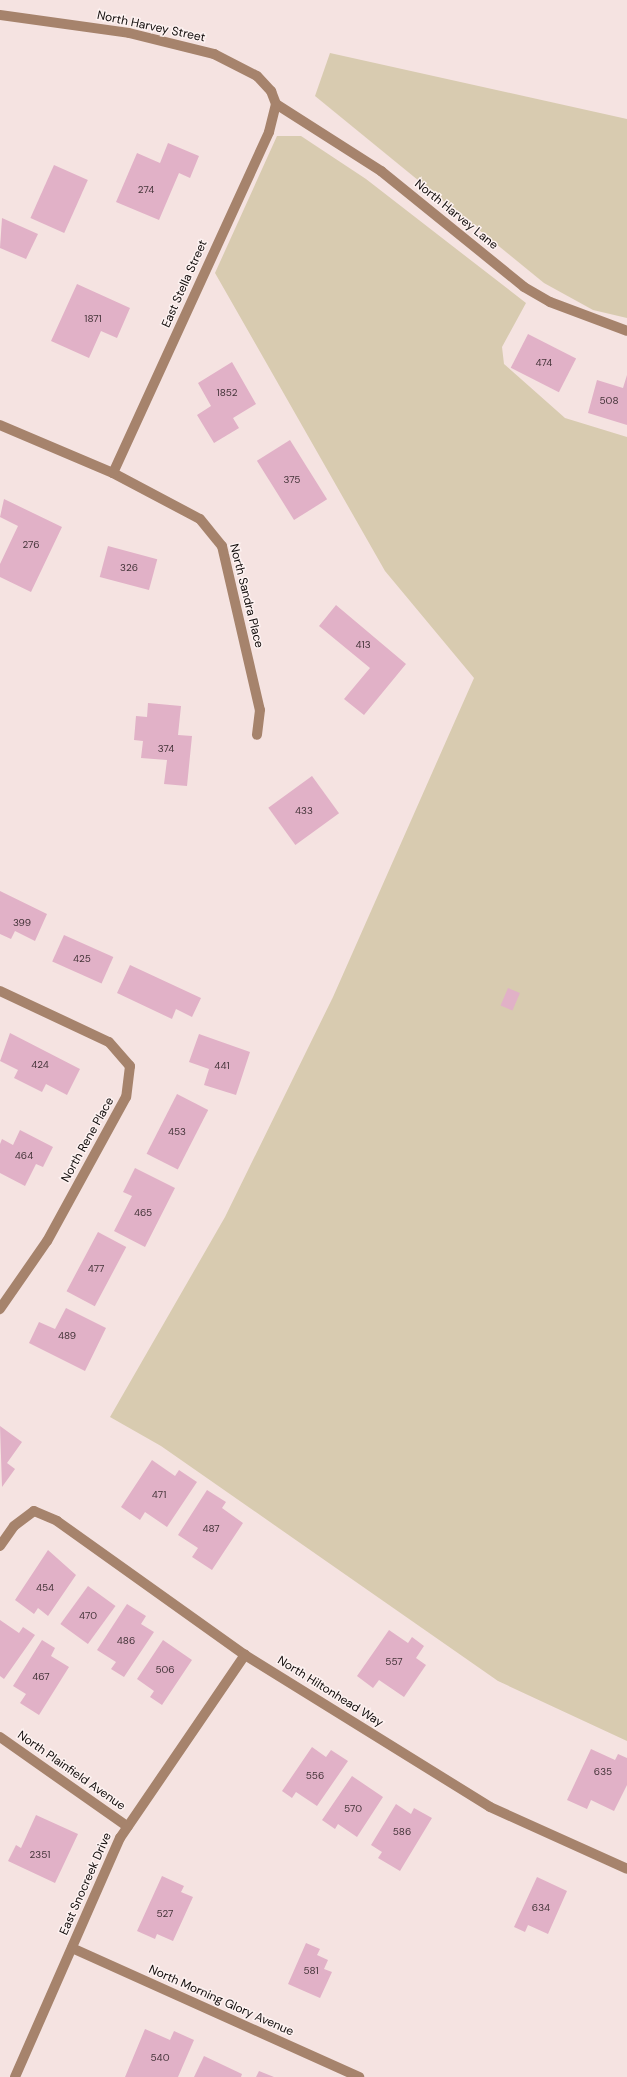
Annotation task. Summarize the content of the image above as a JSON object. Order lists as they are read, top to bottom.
{
  "streets": {
    "street": [
      "North Harvey Street",
      "North Harvey Lane",
      "East Stella Street",
      "North Sandra Place",
      "North Rene Place",
      "North Hiltonhead Way",
      "North Plainfield Avenue",
      "East Snocreek Drive",
      "North Morning Glory Avenue"
    ]
  },
  "crossings": [
    ["North Harvey Street", "North Harvey Lane"],
    ["North Harvey Street", "East Stella Street"],
    ["North Harvey Lane", "East Stella Street"],
    ["East Stella Street", "North Sandra Place"],
    ["North Hiltonhead Way", "East Snocreek Drive"],
    ["North Plainfield Avenue", "East Snocreek Drive"],
    ["East Snocreek Drive", "North Morning Glory Avenue"]
  ],
  "house_numbers": [
    "274",
    "1871",
    "474",
    "1852",
    "508",
    "375",
    "276",
    "326",
    "413",
    "374",
    "433",
    "399",
    "425",
    "424",
    "441",
    "453",
    "464",
    "465",
    "477",
    "489",
    "471",
    "487",
    "454",
    "470",
    "486",
    "557",
    "506",
    "467",
    "635",
    "556",
    "570",
    "586",
    "2351",
    "634",
    "527",
    "581",
    "540"
  ]
}
